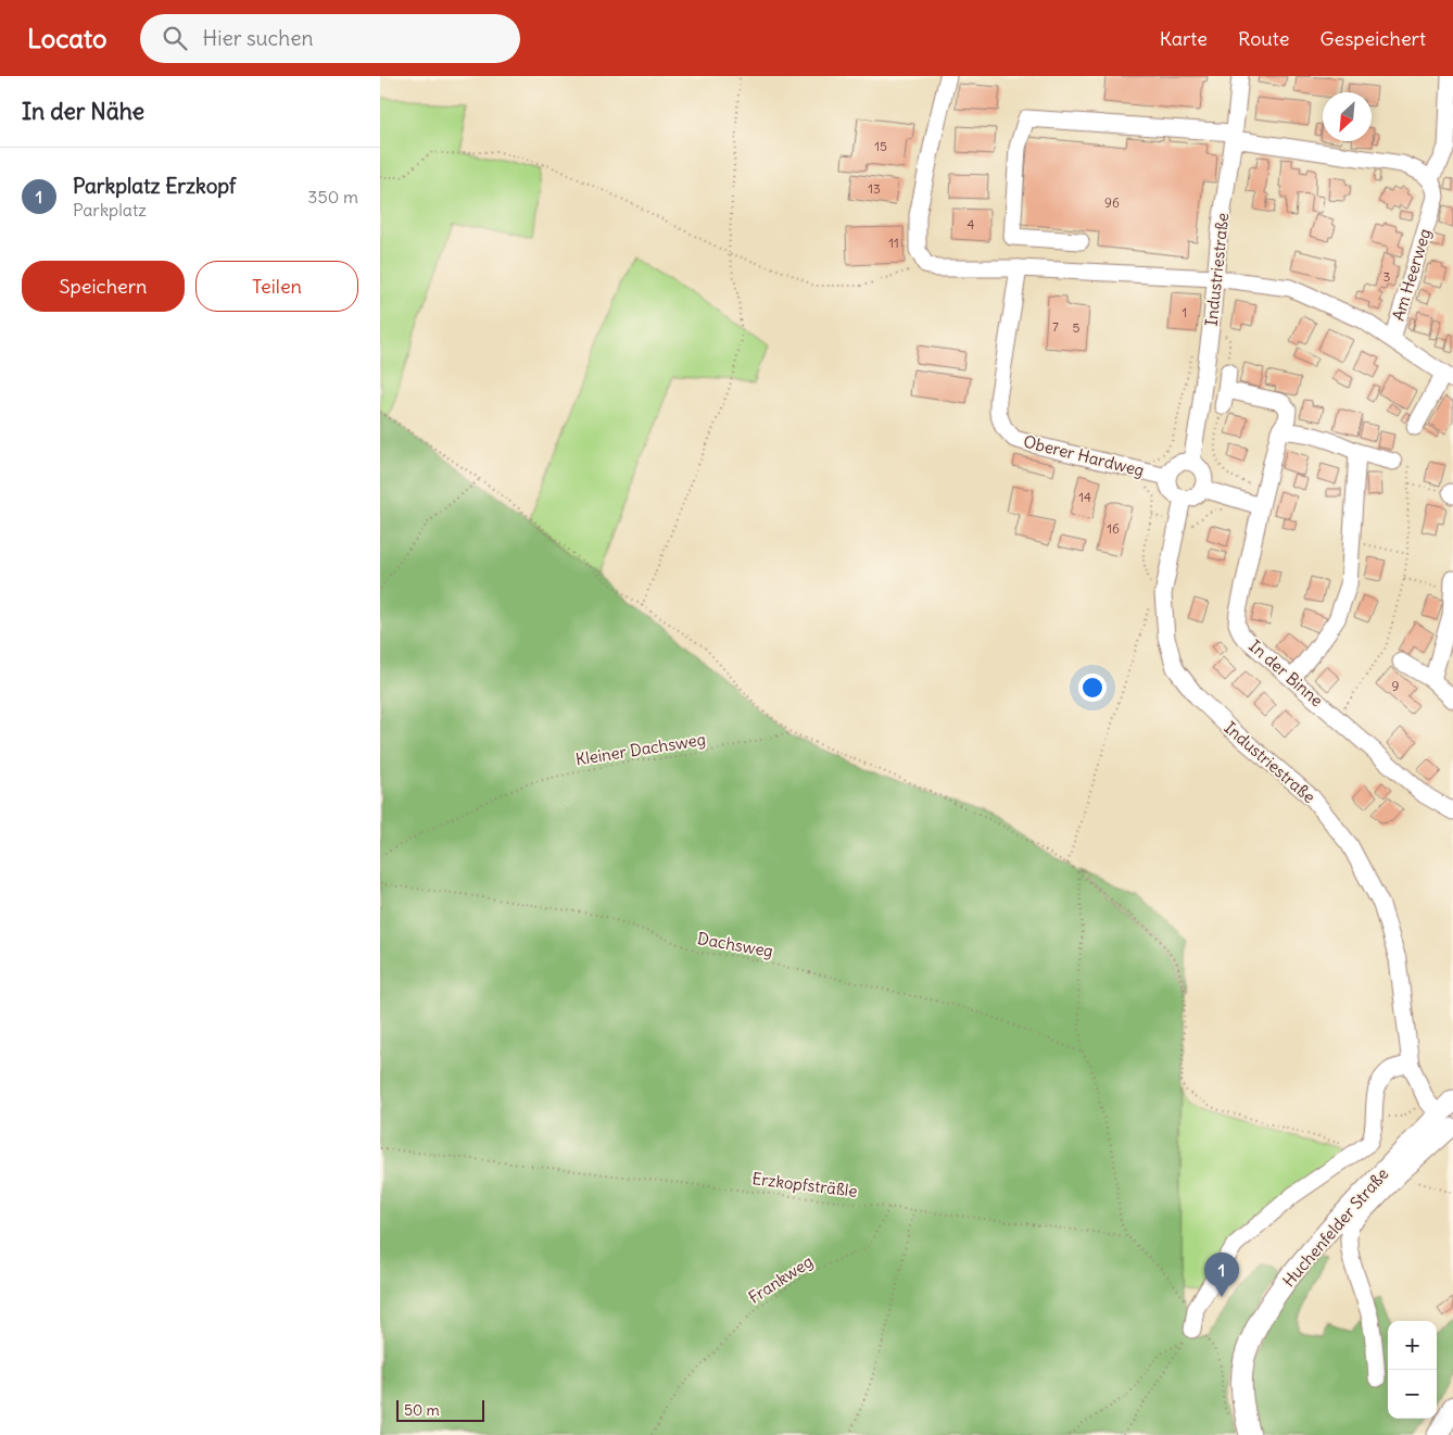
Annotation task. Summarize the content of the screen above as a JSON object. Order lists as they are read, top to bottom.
{
  "streets": {
    "main road": ["Huchenfelder Straße"],
    "street": [
      "Industriestraße",
      "Am Heerweg",
      "Oberer Hardweg",
      "In der Binne"
    ],
    "path": [
      "Kleiner Dachsweg",
      "Dachsweg",
      "Erzkopfsträßle",
      "Frankweg"
    ]
  },
  "crossings": [
    ["Industriestraße", "Oberer Hardweg"],
    ["Industriestraße", "Huchenfelder Straße"],
    ["Erzkopfsträßle", "Frankweg"]
  ],
  "house_numbers": [
    "15",
    "13",
    "96",
    "4",
    "11",
    "3",
    "1",
    "7",
    "5",
    "14",
    "16",
    "9"
  ],
  "scale_bar": "50 m",
  "north": "bottom left",
  "page": {
    "header": "Locato",
    "search": "Hier suchen",
    "nav": ["Karte", "Route", "Gespeichert"],
    "heading": "In der Nähe",
    "list": [
      {
        "mark": "1",
        "name": "Parkplatz Erzkopf",
        "note": "Parkplatz",
        "value": "350 m"
      }
    ],
    "buttons": ["Speichern", "Teilen"],
    "pins": "1",
    "map_buttons": ["+", "−"],
    "scale": "50 m"
  }
}
